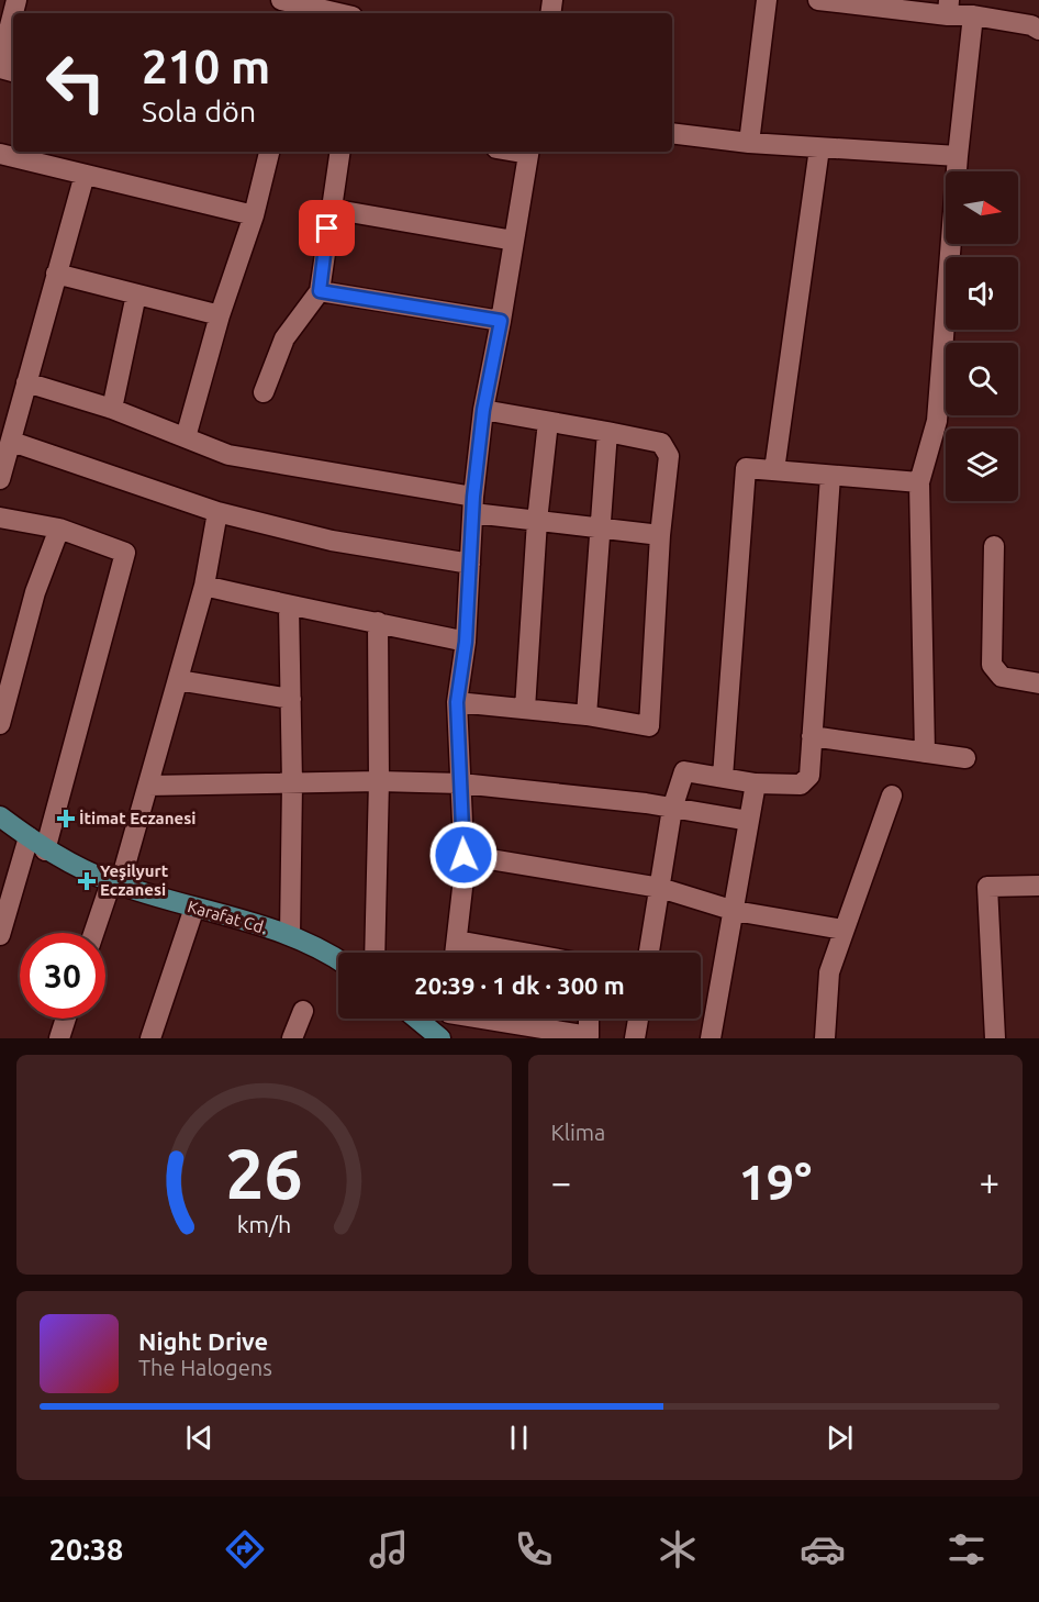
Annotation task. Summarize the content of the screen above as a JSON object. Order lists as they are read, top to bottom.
{
  "streets": {
    "main road": ["Karafat Cd."]
  },
  "places": {
    "health": ["İtimat Eczanesi", "Yeşilyurt Eczanesi"]
  },
  "north": "right",
  "page": {
    "turn": ["210 m", "Sola dön"],
    "limit": "30",
    "trip": "20:39 · 1 dk · 300 m",
    "tile": "Klima",
    "heat": ["−", "19°", "+"],
    "song": ["Night Drive", "The Halogens"],
    "tabs": "20:38",
    "gauge": ["26", "km/h"]
  }
}
